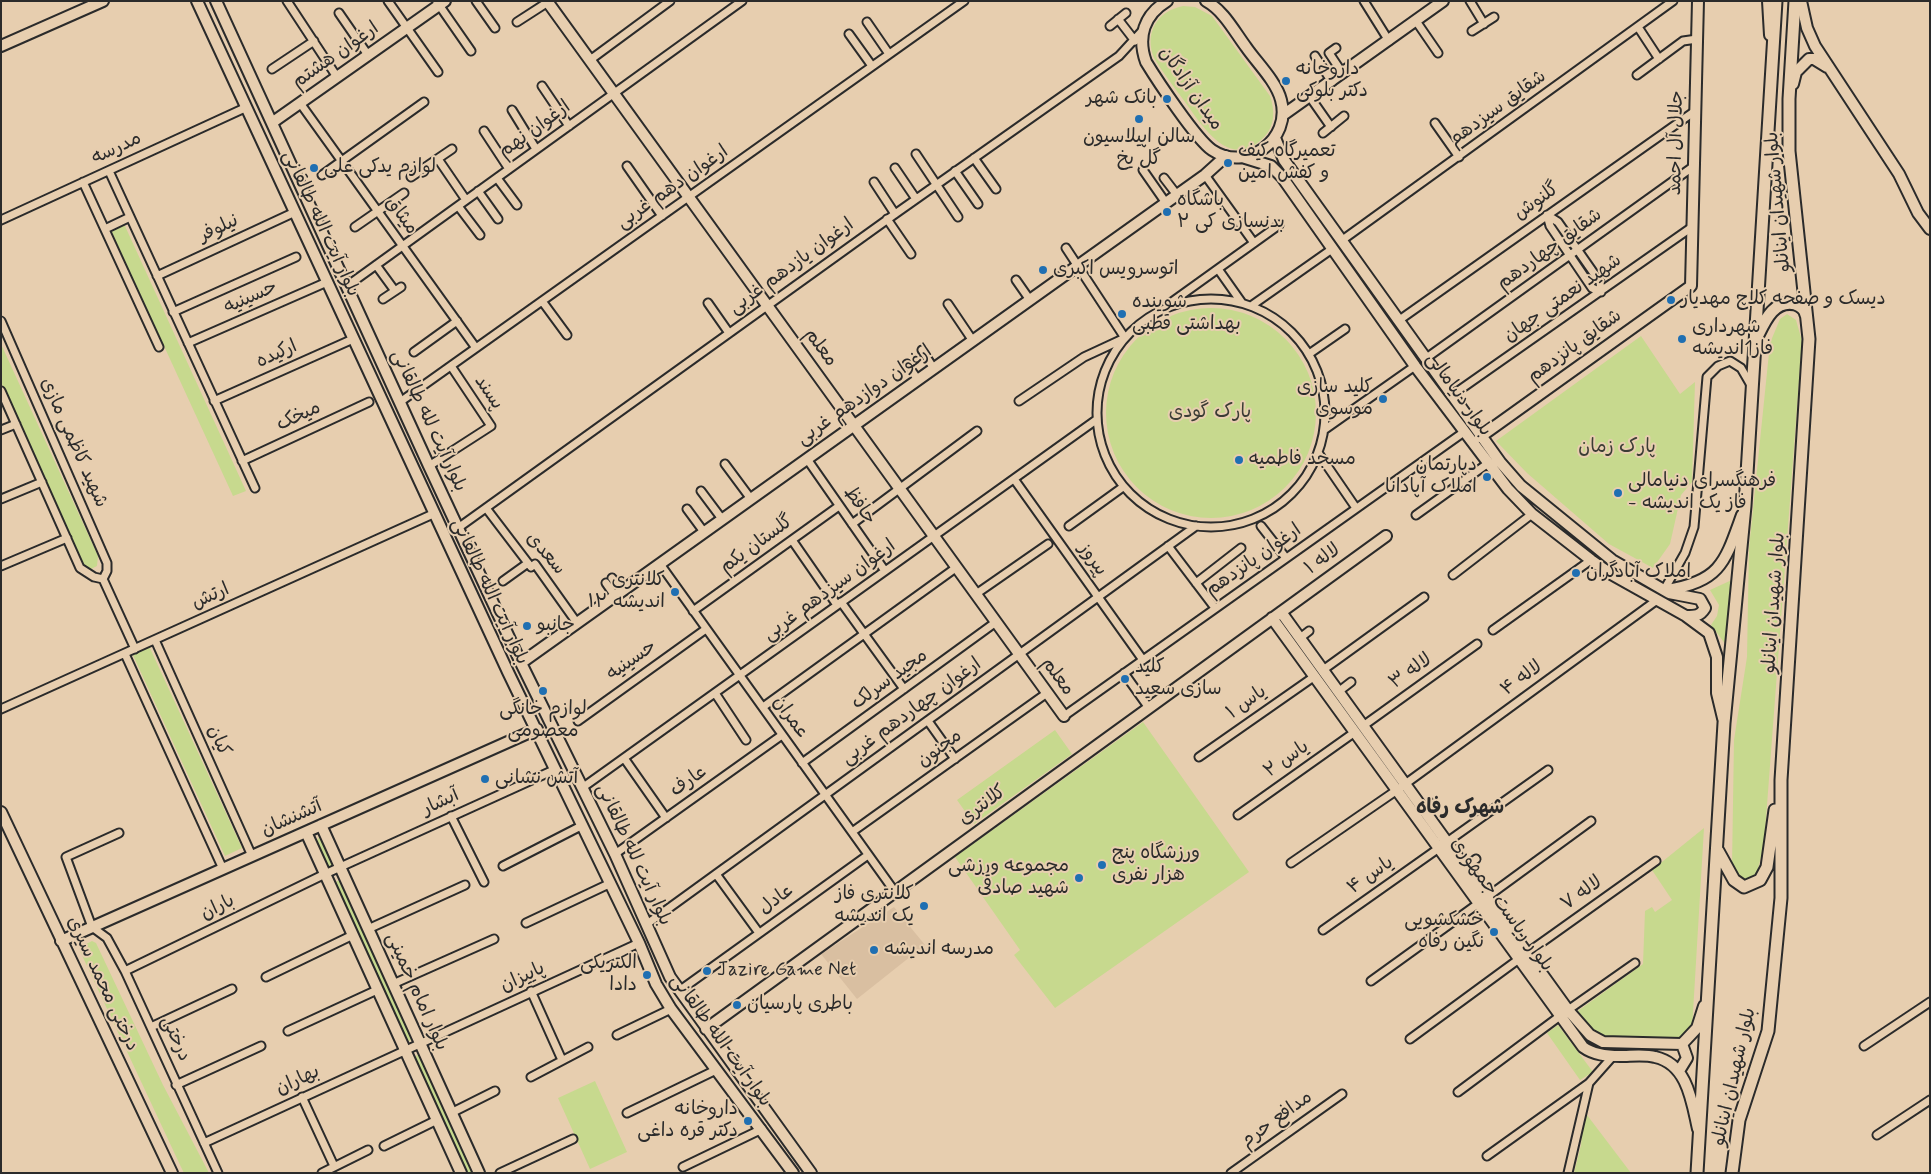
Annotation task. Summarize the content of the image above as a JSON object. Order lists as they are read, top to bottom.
{
  "streets": {
    "main road": ["بلوار شهیدان اینانلو"],
    "street": [
      "ارغوان هشتم",
      "میدان آزادگان",
      "شقایق سیزدهم",
      "ارغوان نهم",
      "جلال آل احمد",
      "مدرسه",
      "ارغوان دهم غربی",
      "گلنوش",
      "میثاق",
      "بلوار آیت الله طالقانی",
      "نیلوفر",
      "شقایق چهاردهم",
      "ارغوان یازدهم غربی",
      "حسینیه",
      "شهید نعمتی جهان",
      "شقایق پانزدهم",
      "معلم",
      "ارکیده",
      "پسند",
      "بلوار دنیامالی",
      "ارغوان دوازدهم غربی",
      "میخک",
      "بلوار آیت لله طالقانی",
      "شهید کاظمی مازی",
      "حافظ",
      "گلستان یکم",
      "سعدی",
      "پیروز",
      "لاله ۱",
      "ارغوان پانزدهم",
      "ارغوان سیزدهم غربی",
      "ارتش",
      "لاله ۳",
      "لاله ۴",
      "مجید سرلک",
      "یاس ۱",
      "ارغوان چهاردهم غربی",
      "عمران",
      "کیان",
      "مجنون",
      "یاس ۲",
      "عارف",
      "آبشار",
      "کلانتری",
      "آتشنشان",
      "یاس ۴",
      "لاله ۷",
      "عادل",
      "بلوار ریاست جمهوری",
      "باران",
      "پاییزان",
      "درختی محمد سیری",
      "بلوار امام خمینی",
      "درختی",
      "بهاران",
      "مدافع حرم"
    ]
  },
  "crossings": [
    ["ارغوان هشتم", "میثاق"],
    ["ارغوان هشتم", "بلوار آیت لله طالقانی"],
    ["میدان آزادگان", "ارغوان یازدهم غربی"],
    ["میدان آزادگان", "بلوار دنیامالی"],
    ["میدان آزادگان", "ارغوان دوازدهم غربی"],
    ["شقایق سیزدهم", "بلوار دنیامالی"],
    ["ارغوان نهم", "میثاق"],
    ["ارغوان نهم", "معلم"],
    ["ارغوان نهم", "بلوار آیت لله طالقانی"],
    ["جلال آل احمد", "گلنوش"],
    ["جلال آل احمد", "شقایق چهاردهم"],
    ["جلال آل احمد", "شهید نعمتی جهان"],
    ["جلال آل احمد", "شقایق پانزدهم"],
    ["مدرسه", "بلوار آیت الله طالقانی"],
    ["ارغوان دهم غربی", "میثاق"],
    ["ارغوان دهم غربی", "معلم"],
    ["ارغوان دهم غربی", "پسند"],
    ["ارغوان دهم غربی", "بلوار آیت لله طالقانی"],
    ["گلنوش", "بلوار دنیامالی"],
    ["بلوار شهیدان اینانلو", "بلوار دنیامالی"],
    ["بلوار آیت الله طالقانی", "نیلوفر"],
    ["بلوار آیت الله طالقانی", "حسینیه"],
    ["بلوار آیت الله طالقانی", "ارکیده"],
    ["بلوار آیت الله طالقانی", "ارتش"],
    ["بلوار آیت الله طالقانی", "آبشار"],
    ["بلوار آیت الله طالقانی", "آتشنشان"],
    ["بلوار آیت الله طالقانی", "پاییزان"],
    ["شقایق چهاردهم", "بلوار دنیامالی"],
    ["ارغوان یازدهم غربی", "معلم"],
    ["ارغوان یازدهم غربی", "بلوار آیت لله طالقانی"],
    ["ارغوان یازدهم غربی", "سعدی"],
    ["حسینیه", "عمران"],
    ["شهید نعمتی جهان", "بلوار دنیامالی"],
    ["شقایق پانزدهم", "بلوار دنیامالی"],
    ["معلم", "ارغوان دوازدهم غربی"],
    ["معلم", "ارغوان پانزدهم"],
    ["معلم", "ارغوان سیزدهم غربی"],
    ["معلم", "مجید سرلک"],
    ["معلم", "ارغوان چهاردهم غربی"],
    ["معلم", "مجنون"],
    ["پسند", "بلوار آیت لله طالقانی"],
    ["بلوار دنیامالی", "ارغوان پانزدهم"],
    ["بلوار دنیامالی", "لاله ۴"],
    ["ارغوان دوازدهم غربی", "بلوار آیت لله طالقانی"],
    ["ارغوان دوازدهم غربی", "حافظ"],
    ["ارغوان دوازدهم غربی", "سعدی"],
    ["ارغوان دوازدهم غربی", "عمران"],
    ["بلوار آیت لله طالقانی", "ارغوان سیزدهم غربی"],
    ["بلوار آیت لله طالقانی", "ارغوان چهاردهم غربی"],
    ["بلوار آیت لله طالقانی", "عارف"],
    ["بلوار آیت لله طالقانی", "کلانتری"],
    ["بلوار آیت لله طالقانی", "عادل"],
    ["شهید کاظمی مازی", "ارتش"],
    ["حافظ", "گلستان یکم"],
    ["حافظ", "ارغوان سیزدهم غربی"],
    ["گلستان یکم", "عمران"],
    ["پیروز", "ارغوان پانزدهم"],
    ["پیروز", "ارغوان سیزدهم غربی"],
    ["پیروز", "ارغوان چهاردهم غربی"],
    ["لاله ۱", "کلانتری"],
    ["لاله ۱", "بلوار ریاست جمهوری"],
    ["ارغوان سیزدهم غربی", "عمران"],
    ["ارتش", "کیان"],
    ["لاله ۳", "یاس ۲"],
    ["لاله ۳", "بلوار ریاست جمهوری"],
    ["لاله ۴", "بلوار ریاست جمهوری"],
    ["مجید سرلک", "عمران"],
    ["یاس ۱", "بلوار ریاست جمهوری"],
    ["ارغوان چهاردهم غربی", "عمران"],
    ["عمران", "مجنون"],
    ["عمران", "عارف"],
    ["عمران", "کلانتری"],
    ["عمران", "عادل"],
    ["کیان", "آتشنشان"],
    ["یاس ۲", "بلوار ریاست جمهوری"],
    ["آبشار", "باران"],
    ["آبشار", "بلوار امام خمینی"],
    ["کلانتری", "بلوار ریاست جمهوری"],
    ["آتشنشان", "درختی محمد سیری"],
    ["آتشنشان", "بلوار امام خمینی"],
    ["آتشنشان", "درختی"],
    ["یاس ۴", "بلوار ریاست جمهوری"],
    ["لاله ۷", "بلوار ریاست جمهوری"],
    ["باران", "بلوار امام خمینی"],
    ["باران", "درختی"],
    ["پاییزان", "بلوار امام خمینی"],
    ["پاییزان", "بهاران"],
    ["بلوار امام خمینی", "بهاران"],
    ["درختی", "بهاران"]
  ],
  "districts": ["شهرک رفاه"],
  "parks": ["پارک گودی", "پارک زمان"],
  "places": [
    "داروخانه دکتر بلوکی",
    "بانک شهر",
    "سالن اپیلاسیون گل یخ",
    "تعمیرگاه کیف و کفش امین",
    "لوازم یدکی علی",
    "باشگاه بدنسازی کی ۲",
    "اتوسرویس اکبری",
    "دیسک و صفحه کلاچ مهدیار",
    "شوینده بهداشتی قطبی",
    "شهرداری فاز1اندیشه",
    "کلید سازی موسوی",
    "مسجد فاطمیه",
    "دپارتمان املاک آپادانا",
    "فرهنگسرای دنیامالی - فاز یک اندیشه",
    "املاک آبادگران",
    "کلانتری ۱۲ اندیشه",
    "جانبو",
    "کلید سازی سعید",
    "لوازم خانگی معصومی",
    "آتش نشانی",
    "ورزشگاه پنج هزار نفری",
    "مجموعه ورزشی شهید صادقی",
    "کلانتری فاز یک اندیشه",
    "خشکشویی نگین رفاه",
    "مدرسه اندیشه",
    "Jazire Game Net",
    "الکتریکی دادا",
    "باطری پارسيان",
    "داروخانه دکتر قره داغی"
  ]
}
